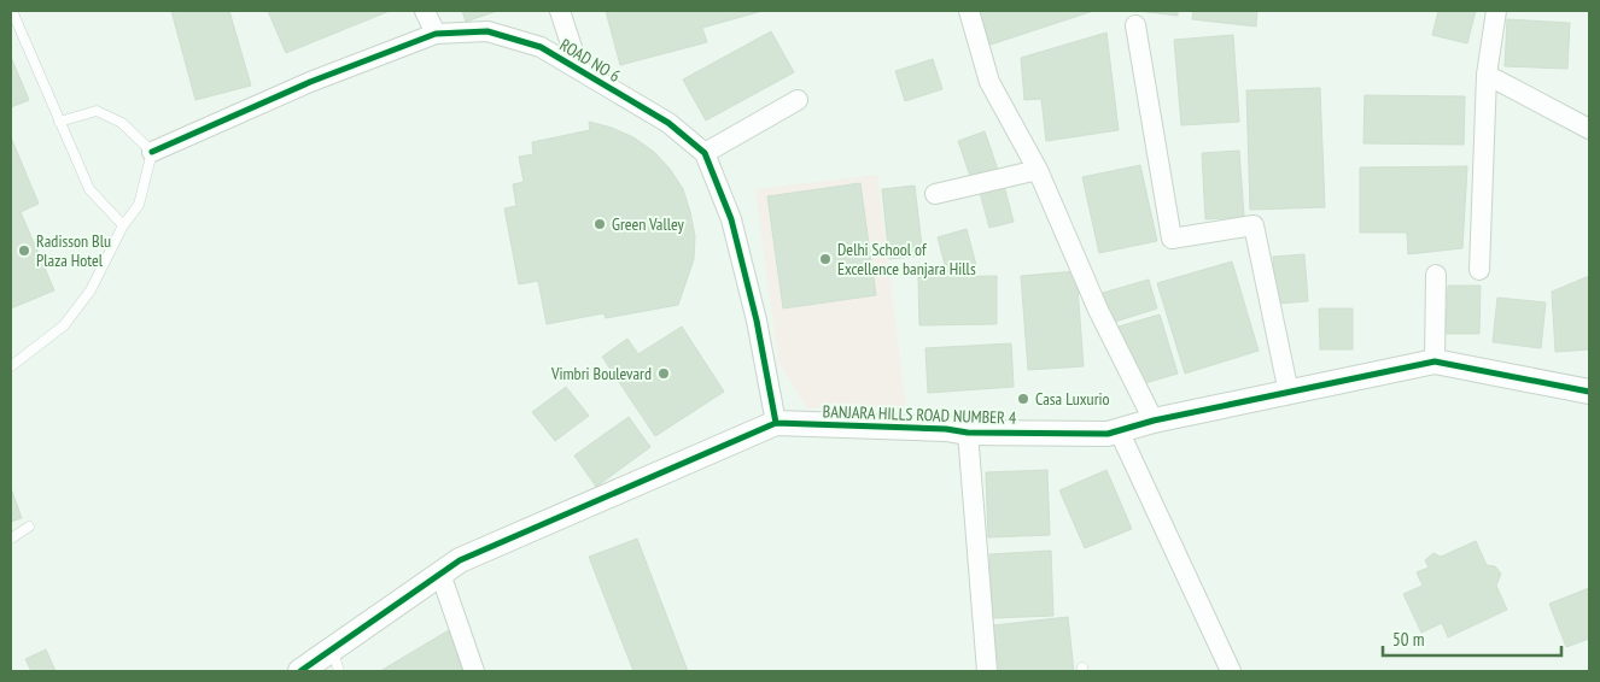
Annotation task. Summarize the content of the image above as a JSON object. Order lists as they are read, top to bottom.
{
  "streets": {
    "street": ["ROAD NO 6", "BANJARA HILLS ROAD NUMBER 4"]
  },
  "crossings": [
    ["ROAD NO 6", "BANJARA HILLS ROAD NUMBER 4"]
  ],
  "places": [
    "Green Valley",
    "Radisson Blu Plaza Hotel",
    "Delhi School of Excellence banjara Hills",
    "Vimbri Boulevard",
    "Casa Luxurio"
  ],
  "scale_bar": "50 m"
}
